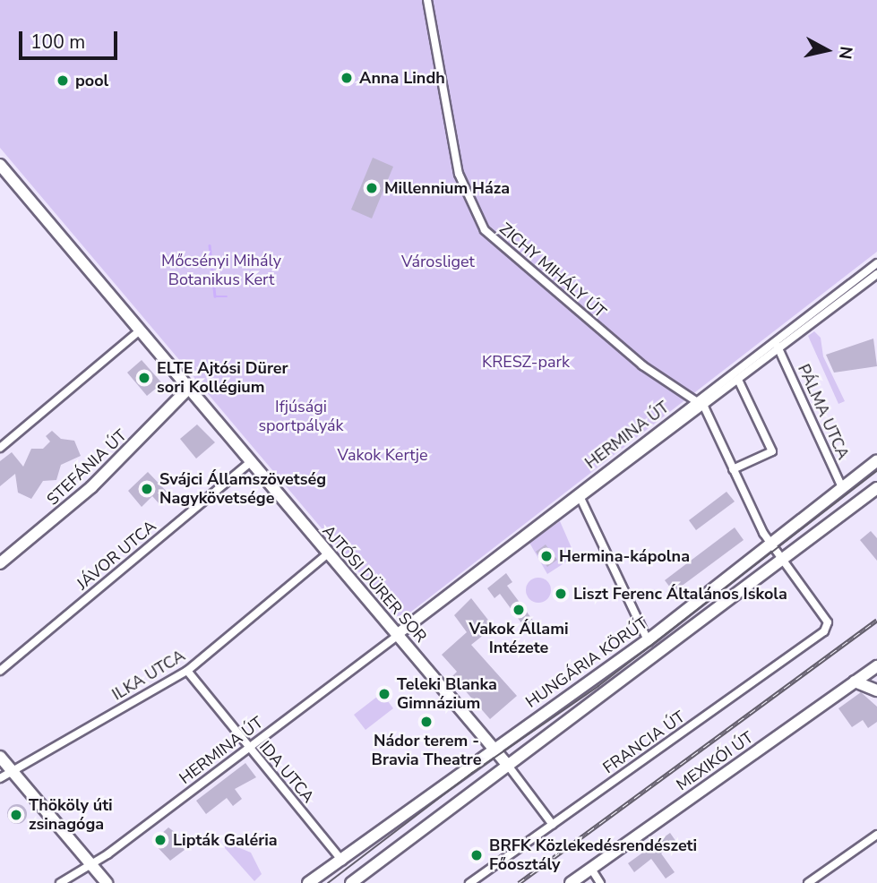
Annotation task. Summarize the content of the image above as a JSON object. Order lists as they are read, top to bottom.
{
  "streets": {
    "main road": [
      "STEFÁNIA ÚT",
      "AJTÓSI DÜRER SOR",
      "HUNGÁRIA KÖRÚT",
      "MEXIKÓI ÚT"
    ],
    "street": [
      "ZICHY MIHÁLY ÚT",
      "PÁLMA UTCA",
      "HERMINA ÚT",
      "JÁVOR UTCA",
      "ILKA UTCA",
      "FRANCIA ÚT",
      "IDA UTCA"
    ]
  },
  "crossings": [
    ["ZICHY MIHÁLY ÚT", "HERMINA ÚT"],
    ["PÁLMA UTCA", "HERMINA ÚT"],
    ["PÁLMA UTCA", "HUNGÁRIA KÖRÚT"],
    ["HERMINA ÚT", "AJTÓSI DÜRER SOR"],
    ["HERMINA ÚT", "IDA UTCA"],
    ["STEFÁNIA ÚT", "AJTÓSI DÜRER SOR"],
    ["JÁVOR UTCA", "AJTÓSI DÜRER SOR"],
    ["AJTÓSI DÜRER SOR", "HUNGÁRIA KÖRÚT"],
    ["AJTÓSI DÜRER SOR", "ILKA UTCA"],
    ["AJTÓSI DÜRER SOR", "FRANCIA ÚT"],
    ["HUNGÁRIA KÖRÚT", "IDA UTCA"],
    ["ILKA UTCA", "IDA UTCA"]
  ],
  "parks": [
    "Mőcsényi Mihály Botanikus Kert",
    "Városliget",
    "KRESZ-park",
    "Ifjúsági sportpályák",
    "Vakok Kertje"
  ],
  "places": [
    "Anna Lindh",
    "pool",
    "Millennium Háza",
    "ELTE Ajtósi Dürer sori Kollégium",
    "Svájci Államszövetség Nagykövetsége",
    "Hermina-kápolna",
    "Liszt Ferenc Általános Iskola",
    "Vakok Állami Intézete",
    "Teleki Blanka Gimnázium",
    "Nádor terem - Bravia Theatre",
    "Thököly úti zsinagóga",
    "Lipták Galéria",
    "BRFK Közlekedésrendészeti Főosztály"
  ],
  "scale_bar": "100 m",
  "north": "right"
}
